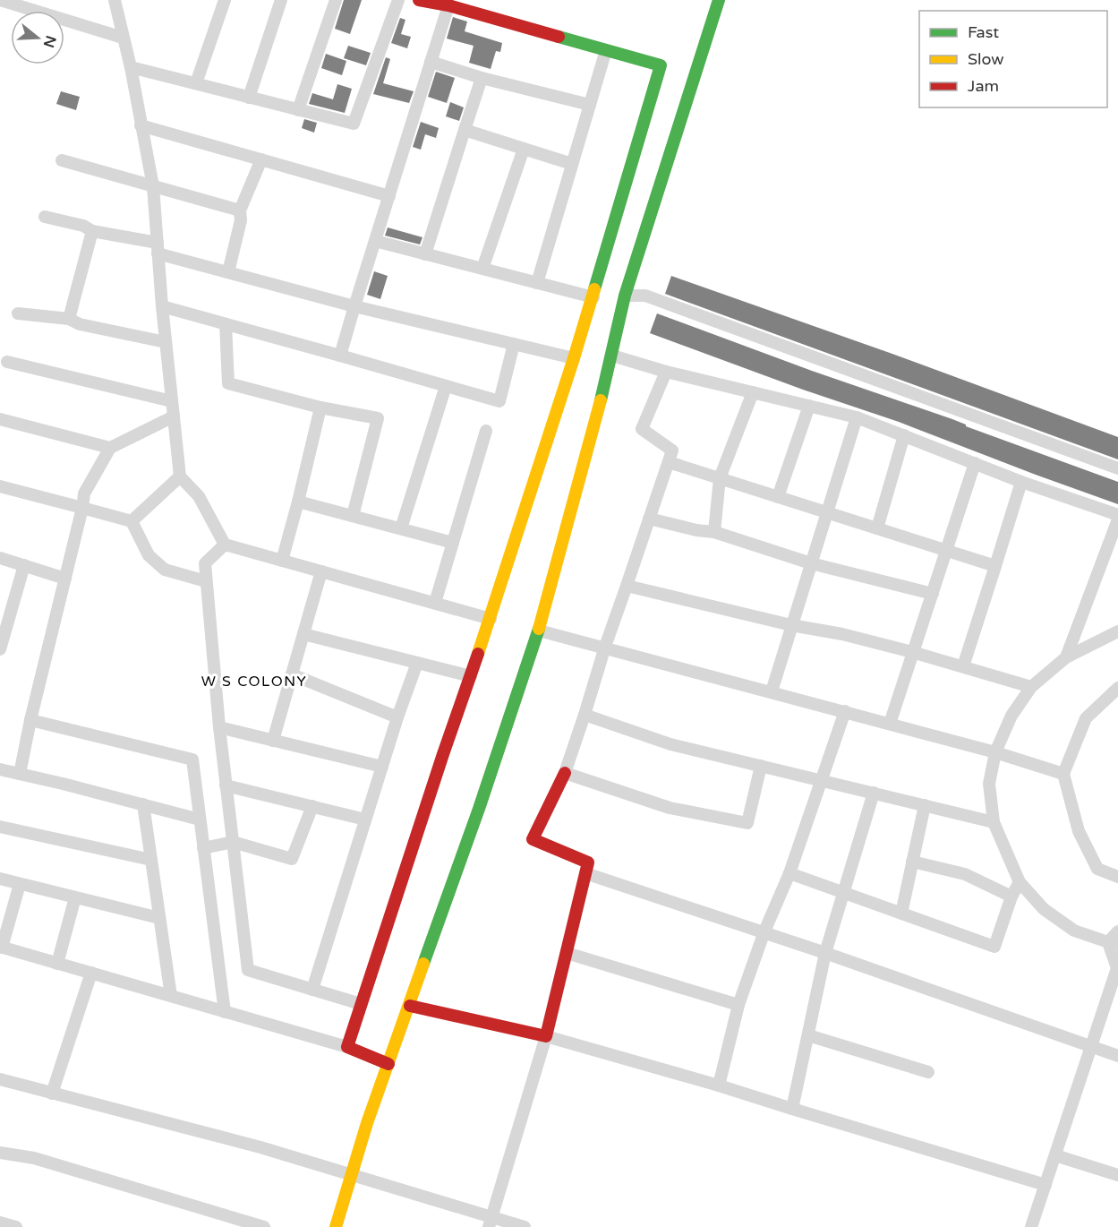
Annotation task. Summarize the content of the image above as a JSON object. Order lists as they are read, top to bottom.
{
  "districts": ["W S COLONY"],
  "legend": ["Fast", "Slow", "Jam"],
  "north": "right"
}
